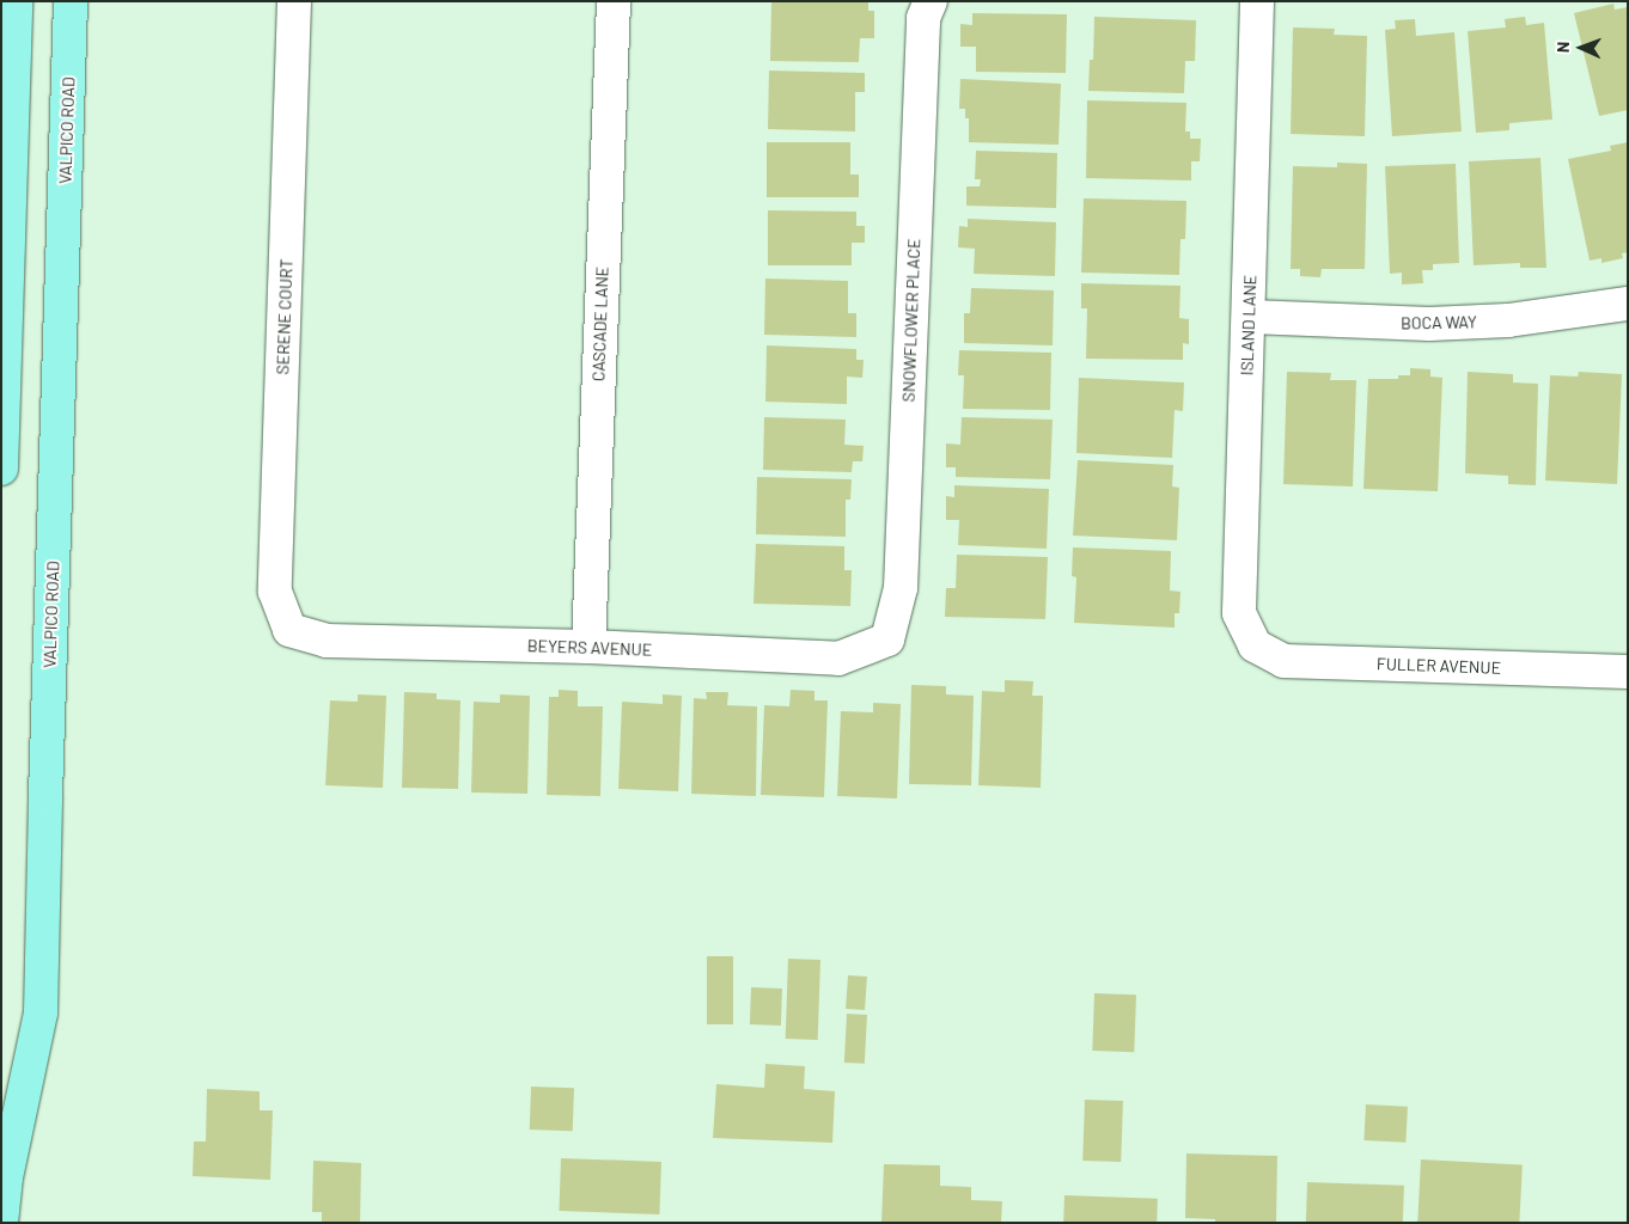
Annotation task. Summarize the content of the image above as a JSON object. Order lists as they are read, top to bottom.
{
  "streets": {
    "main road": ["VALPICO ROAD"],
    "street": [
      "SERENE COURT",
      "SNOWFLOWER PLACE",
      "BOCA WAY",
      "CASCADE LANE",
      "ISLAND LANE",
      "BEYERS AVENUE",
      "FULLER AVENUE"
    ]
  },
  "crossings": [
    ["SERENE COURT", "BEYERS AVENUE"],
    ["SNOWFLOWER PLACE", "BEYERS AVENUE"],
    ["BOCA WAY", "ISLAND LANE"],
    ["CASCADE LANE", "BEYERS AVENUE"],
    ["ISLAND LANE", "FULLER AVENUE"]
  ],
  "north": "left"
}
